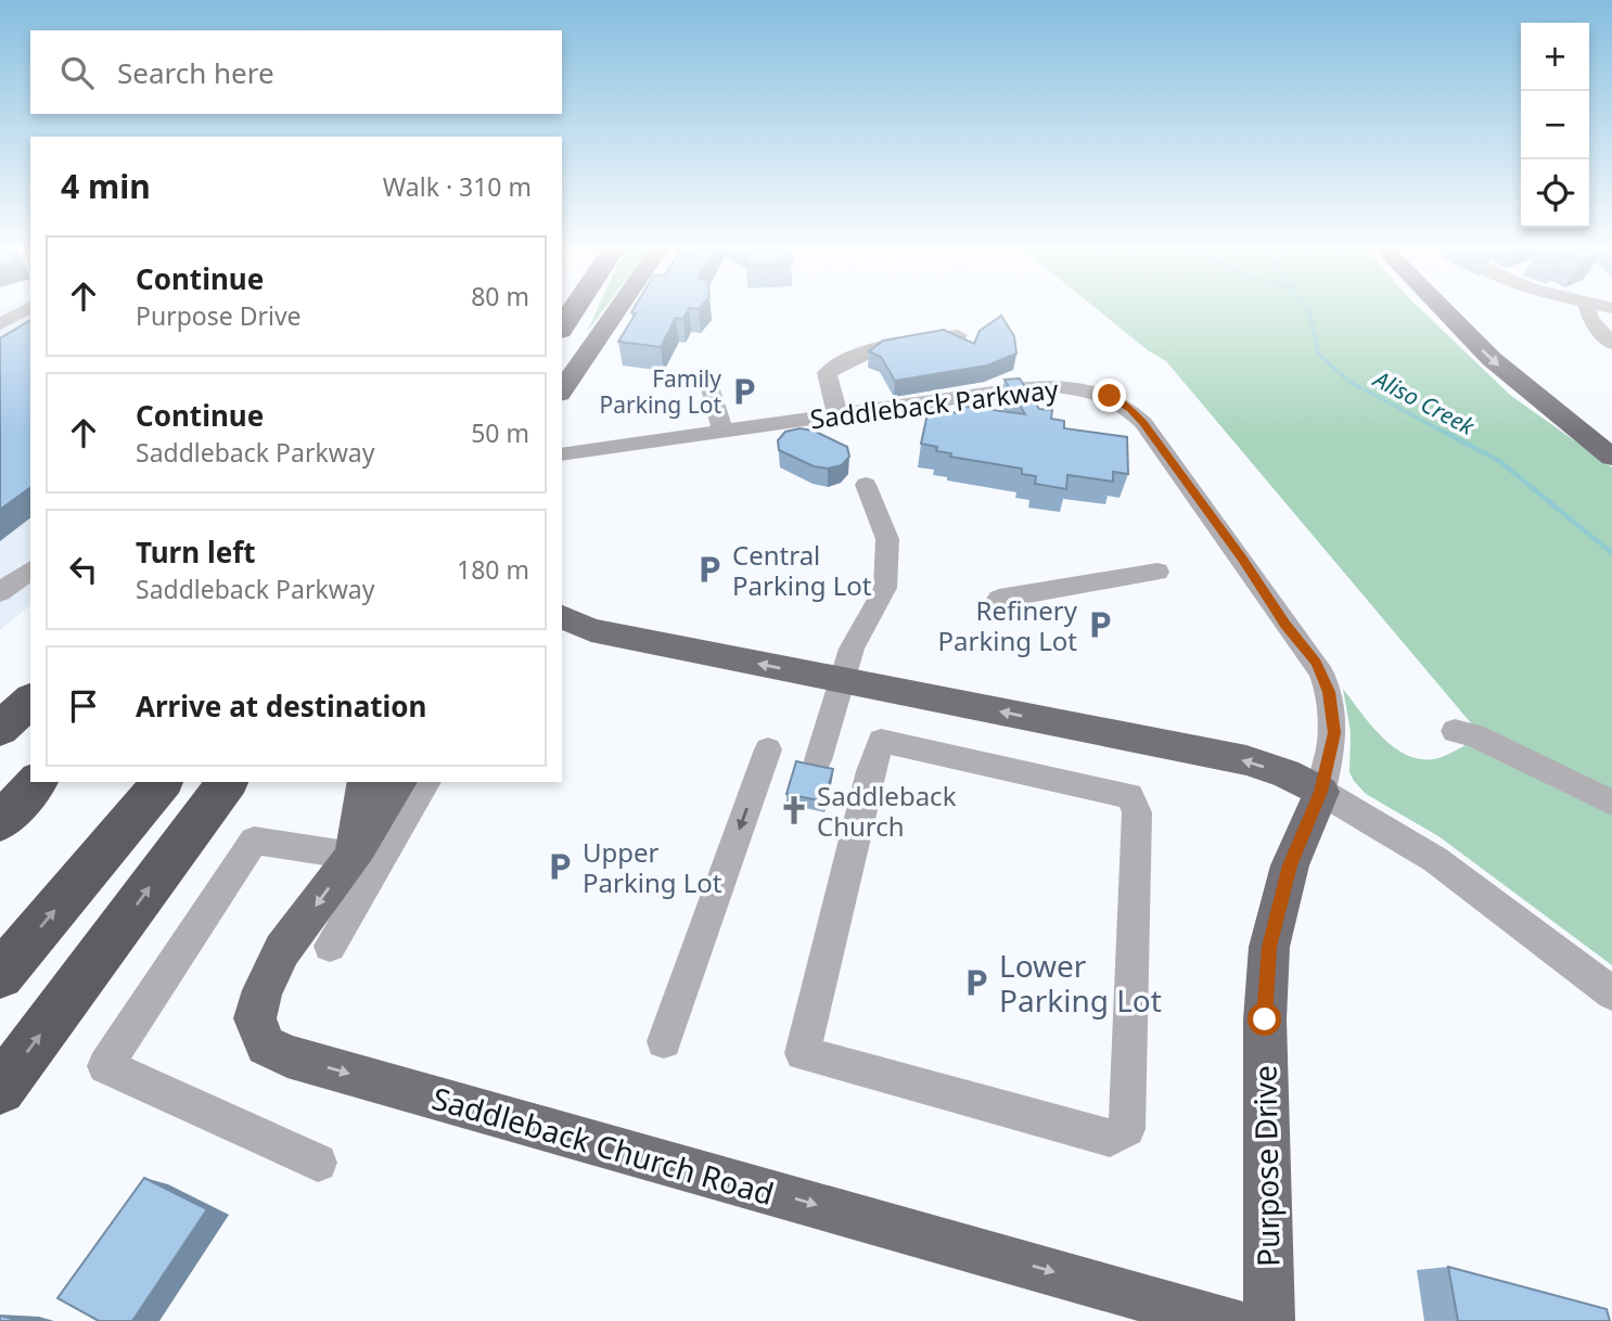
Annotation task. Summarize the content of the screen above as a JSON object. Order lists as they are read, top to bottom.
{
  "streets": {
    "main road": ["Saddleback Church Road", "Purpose Drive"],
    "street": ["Saddleback Parkway"]
  },
  "crossings": [
    ["Saddleback Parkway", "Purpose Drive"]
  ],
  "water": ["Aliso Creek"],
  "places": {
    "parking": [
      "Family Parking Lot",
      "Central Parking Lot",
      "Refinery Parking Lot",
      "Upper Parking Lot",
      "Lower Parking Lot"
    ],
    "church": ["Saddleback Church"]
  },
  "page": {
    "map_buttons": ["+", "−"],
    "search": "Search here",
    "heading": ["4 min", "Walk · 310 m"],
    "list": [
      ["Continue", "Purpose Drive", "80 m"],
      ["Continue", "Saddleback Parkway", "50 m"],
      ["Turn left", "Saddleback Parkway", "180 m"],
      "Arrive at destination"
    ]
  }
}
